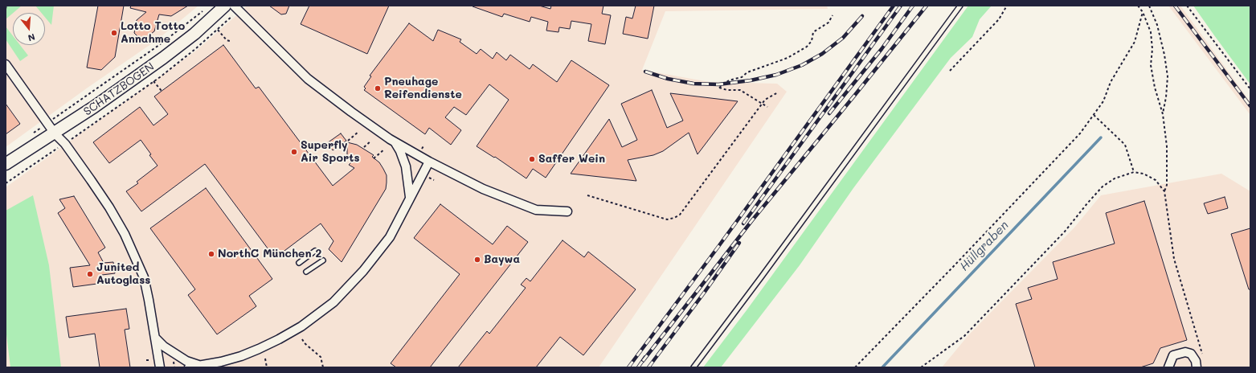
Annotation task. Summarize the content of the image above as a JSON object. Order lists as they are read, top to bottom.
{
  "streets": {
    "main road": ["SCHATZBOGEN"]
  },
  "water": ["Hüllgraben"],
  "places": [
    "Lotto Totto Annahme",
    "Pneuhage Reifendienste",
    "Superfly Air Sports",
    "Saffer Wein",
    "NorthC München 2",
    "Baywa",
    "Junited Autoglass"
  ],
  "north": "bottom"
}
